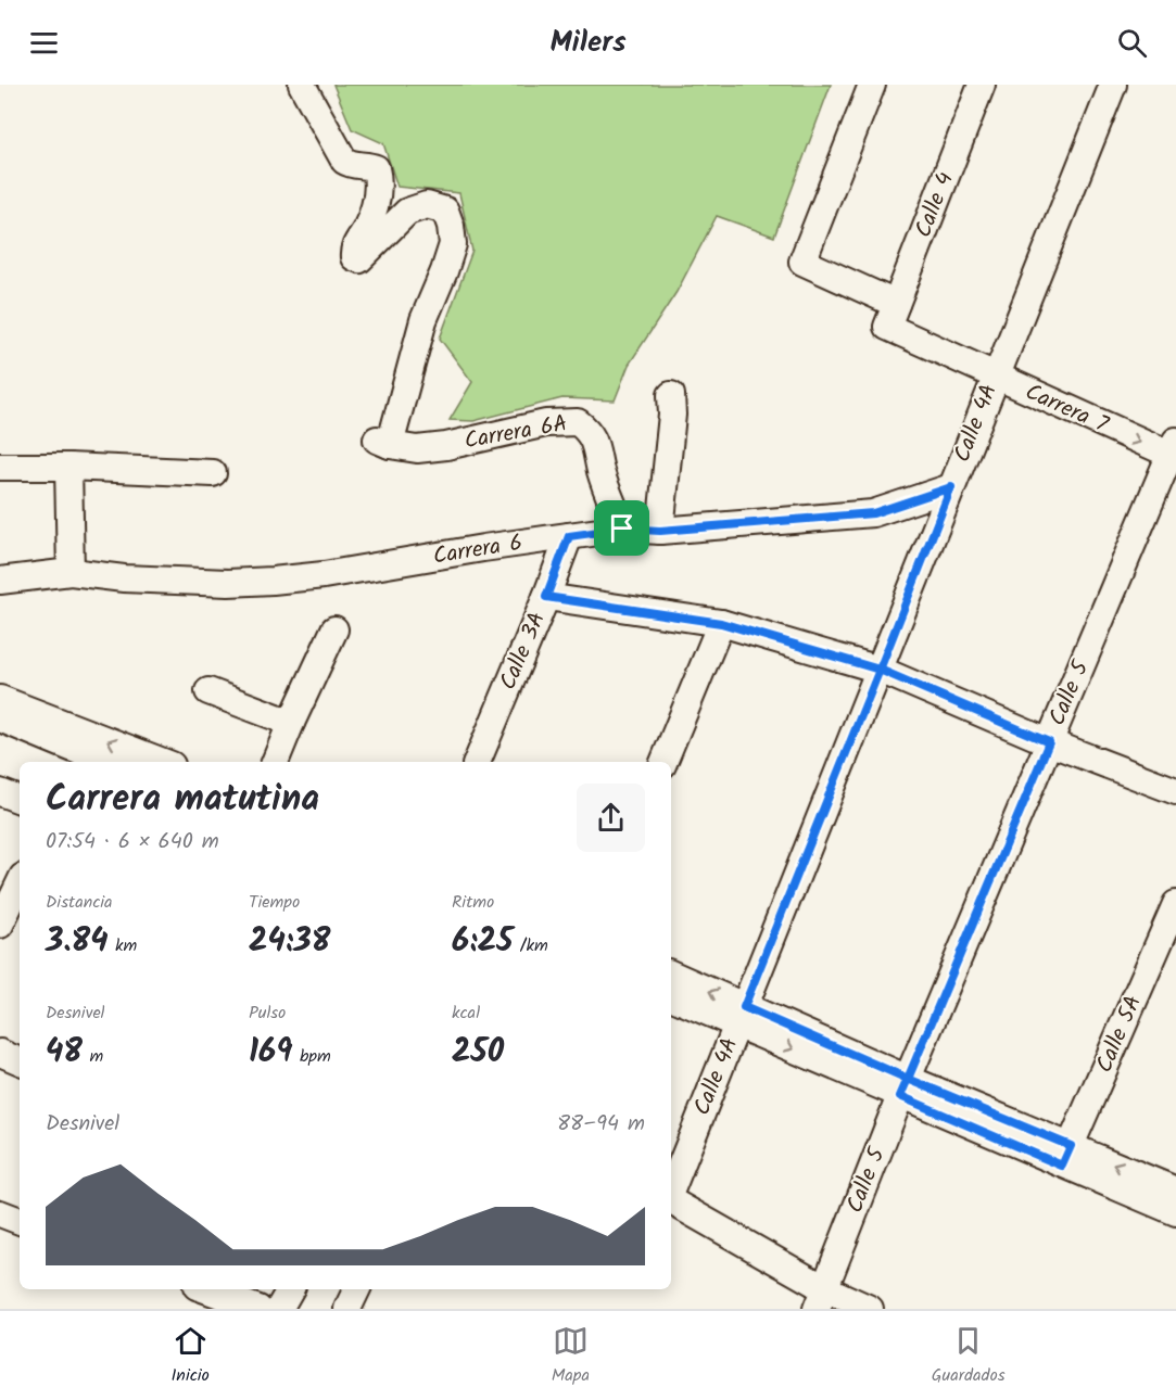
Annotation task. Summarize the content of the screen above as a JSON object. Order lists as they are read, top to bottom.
{
  "streets": {
    "street": [
      "Calle 4",
      "Carrera 7",
      "Calle 4A",
      "Carrera 6A",
      "Carrera 6",
      "Calle 3A",
      "Calle 5",
      "Calle 5A"
    ]
  },
  "crossings": [
    ["Calle 4", "Carrera 7"],
    ["Carrera 7", "Calle 4A"],
    ["Carrera 7", "Calle 5"],
    ["Calle 4A", "Carrera 6"],
    ["Carrera 6A", "Carrera 6"],
    ["Carrera 6", "Calle 3A"]
  ],
  "page": {
    "header": "Milers",
    "heading": ["Carrera matutina", "07:54 · 6 × 640 m"],
    "stats": [
      ["Distancia", "3.84 km"],
      ["Tiempo", "24:38"],
      ["Ritmo", "6:25 /km"],
      ["Desnivel", "48 m"],
      ["Pulso", "169 bpm"],
      ["kcal", "250"]
    ],
    "chart": ["Desnivel", "88–94 m"],
    "tabs": ["Inicio", "Mapa", "Guardados"]
  }
}
